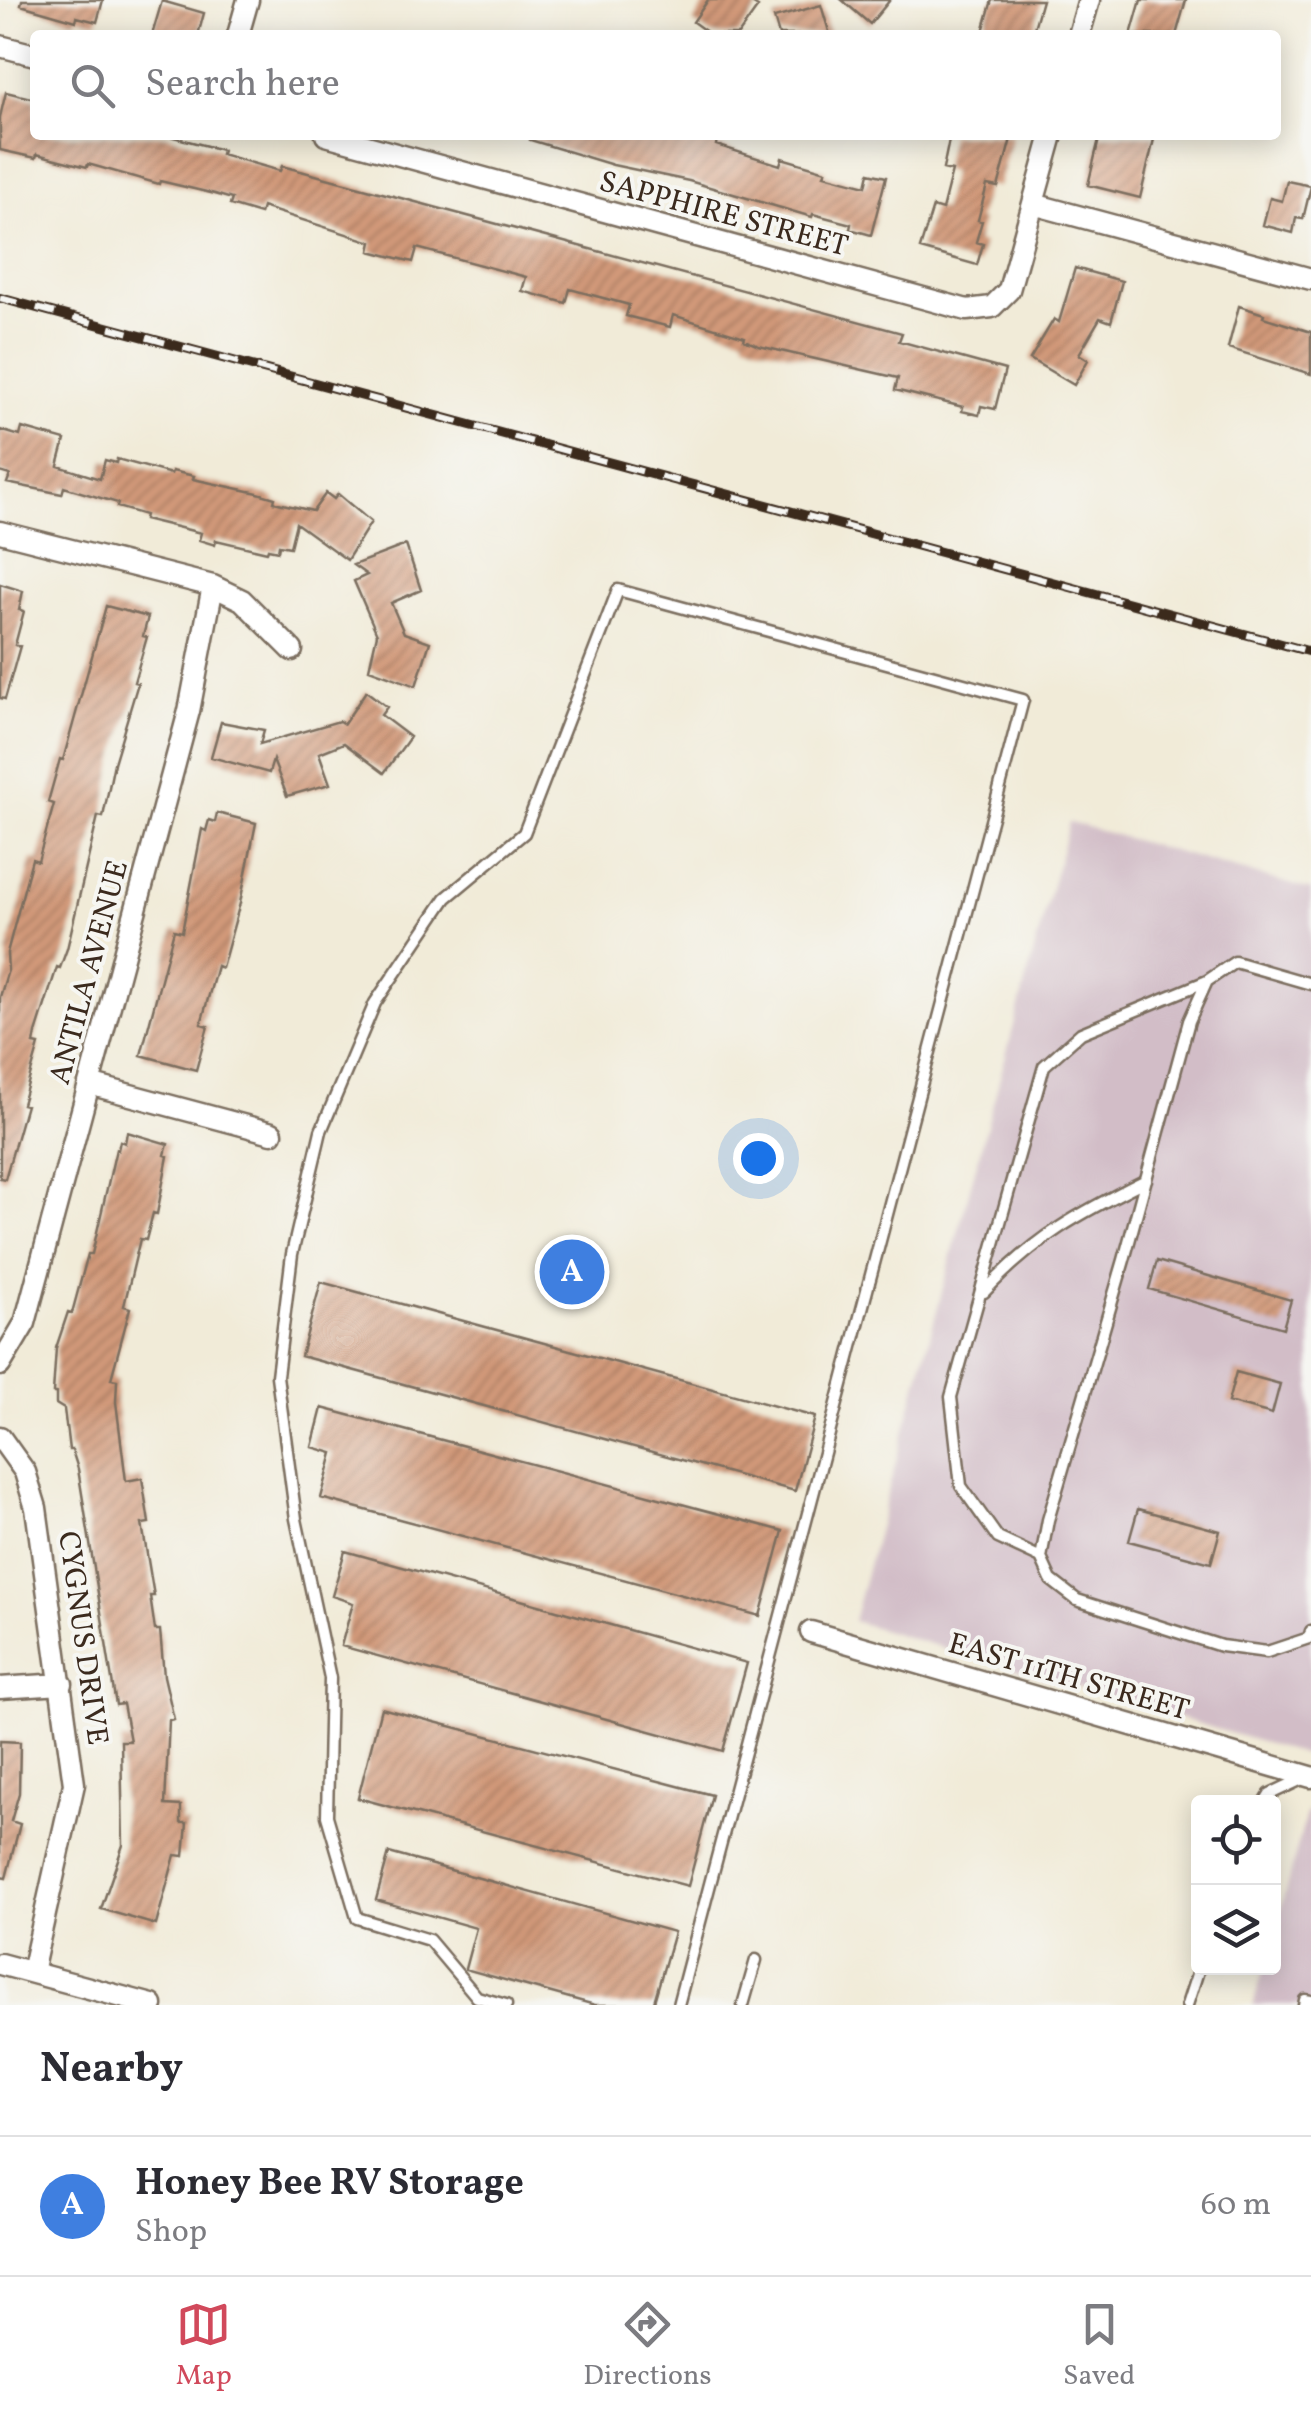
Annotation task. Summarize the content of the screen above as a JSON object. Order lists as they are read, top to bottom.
{
  "streets": {
    "street": [
      "SAPPHIRE STREET",
      "ANTILA AVENUE",
      "CYGNUS DRIVE",
      "EAST 11TH STREET"
    ]
  },
  "page": {
    "search": "Search here",
    "pins": "A",
    "heading": "Nearby",
    "list": [
      {
        "mark": "A",
        "name": "Honey Bee RV Storage",
        "note": "Shop",
        "value": "60 m"
      }
    ],
    "nav": ["Map", "Directions", "Saved"]
  }
}
